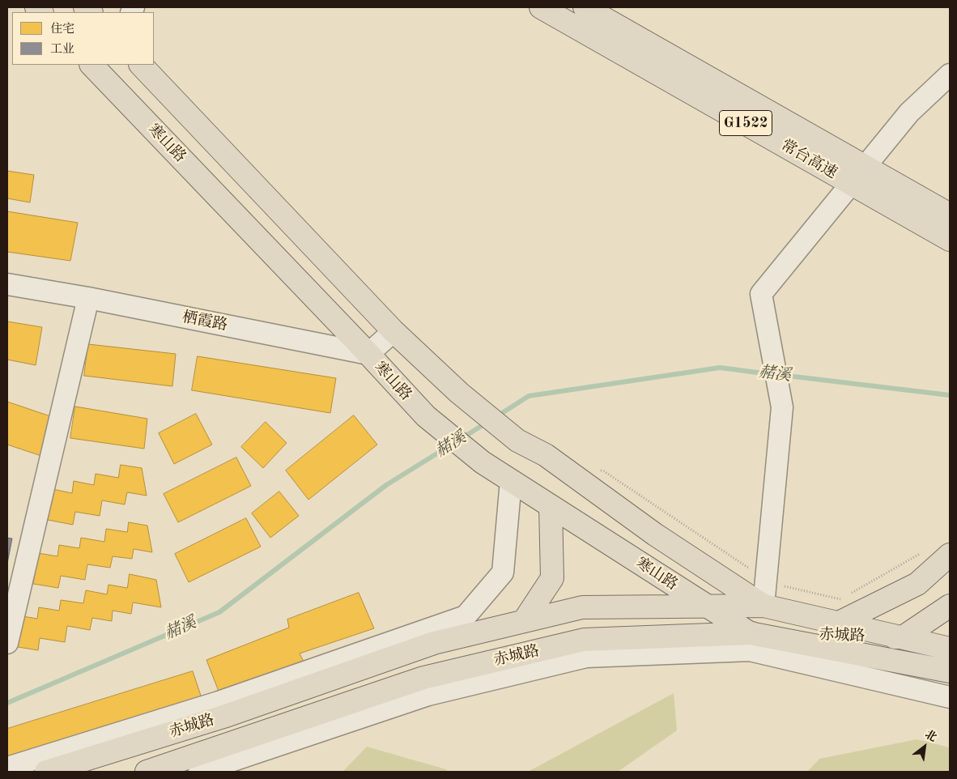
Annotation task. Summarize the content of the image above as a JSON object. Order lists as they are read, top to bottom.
{
  "streets": {
    "main road": [
      "G1522",
      "寒山路",
      "常台高速",
      "赤城路"
    ],
    "street": ["栖霞路"]
  },
  "crossings": [
    ["寒山路", "栖霞路"],
    ["寒山路", "赤城路"]
  ],
  "water": ["赭溪"],
  "legend": ["住宅", "工业"],
  "north": "top right"
}
